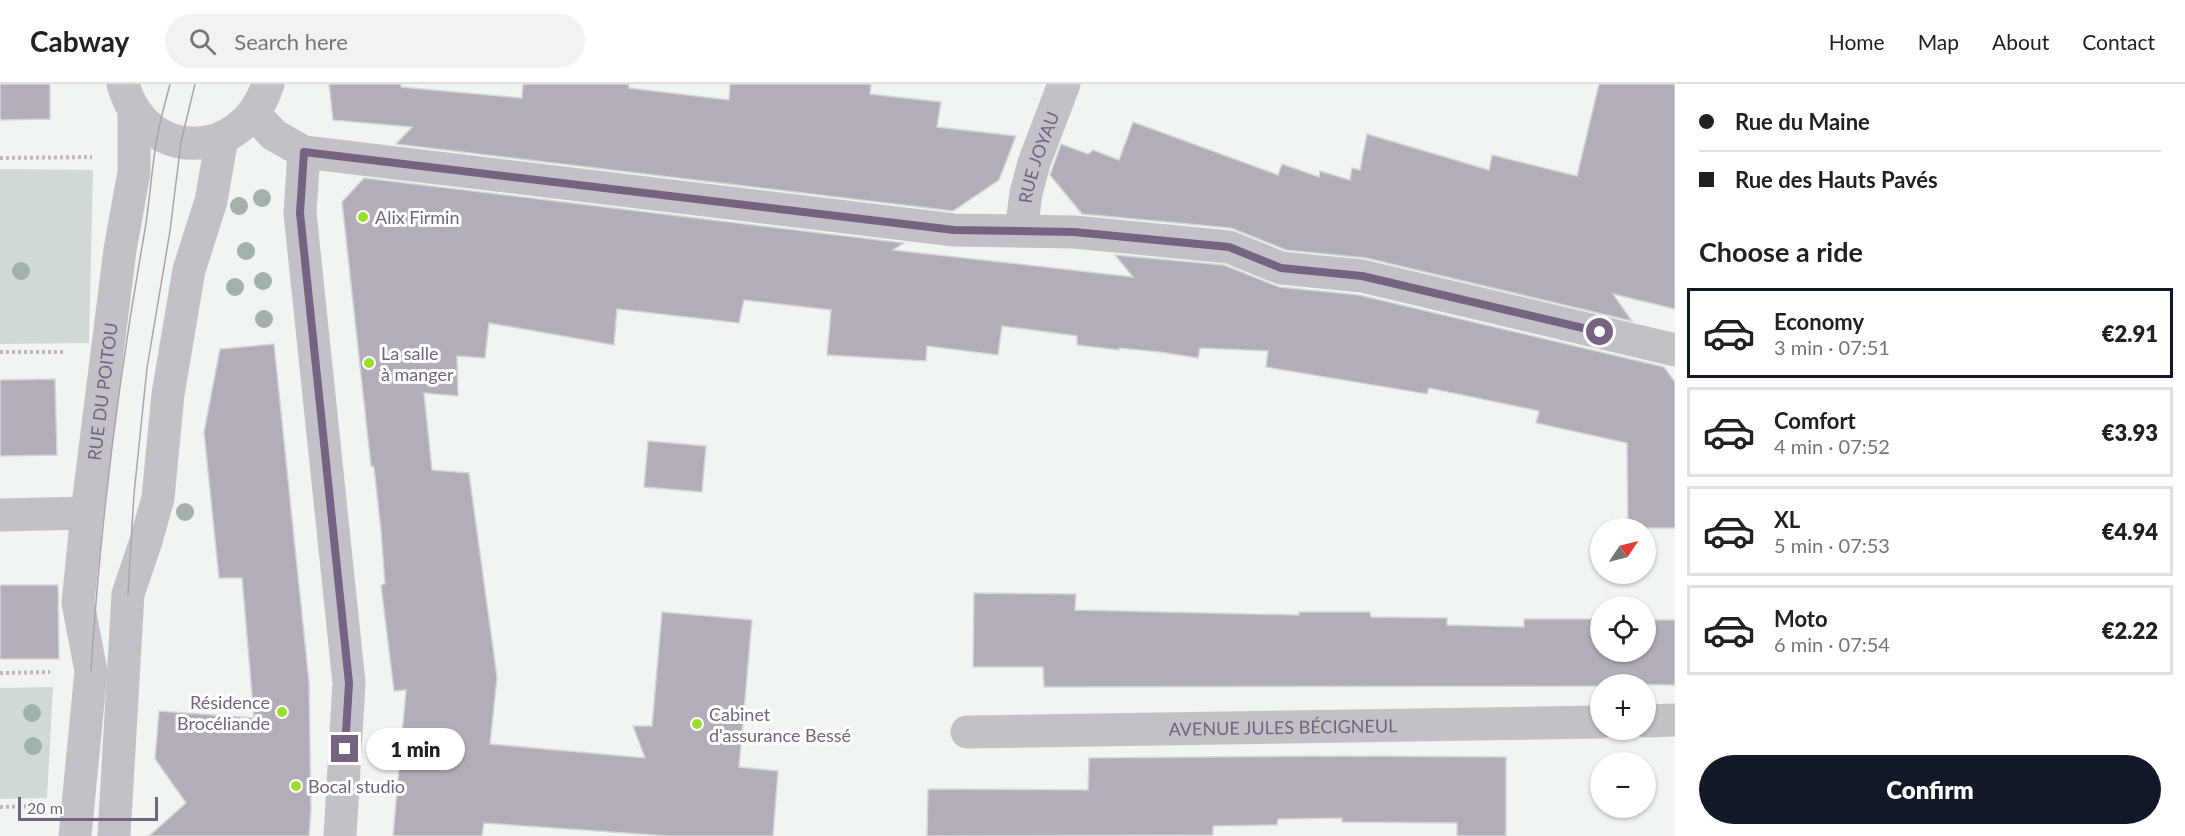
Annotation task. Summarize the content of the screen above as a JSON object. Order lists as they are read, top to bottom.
{
  "streets": {
    "street": ["RUE JOYAU", "RUE DU POITOU", "AVENUE JULES BÉCIGNEUL"]
  },
  "places": [
    "Alix Firmin",
    "La salle à manger",
    "Résidence Brocéliande",
    "Cabinet d'assurance Bessé",
    "Bocal studio"
  ],
  "scale_bar": "20 m",
  "north": "top right",
  "page": {
    "header": "Cabway",
    "search": "Search here",
    "nav": [
      "Home",
      "Map",
      "About",
      "Contact"
    ],
    "banner": ["Rue du Maine", "Rue des Hauts Pavés"],
    "heading": "Choose a ride",
    "list": [
      {
        "name": "Economy",
        "note": "3 min · 07:51",
        "value": "€2.91"
      },
      {
        "name": "Comfort",
        "note": "4 min · 07:52",
        "value": "€3.93"
      },
      {
        "name": "XL",
        "note": "5 min · 07:53",
        "value": "€4.94"
      },
      {
        "name": "Moto",
        "note": "6 min · 07:54",
        "value": "€2.22"
      }
    ],
    "map_buttons": ["+", "−"],
    "bubble": "1 min",
    "buttons": "Confirm",
    "scale": "20 m"
  }
}
